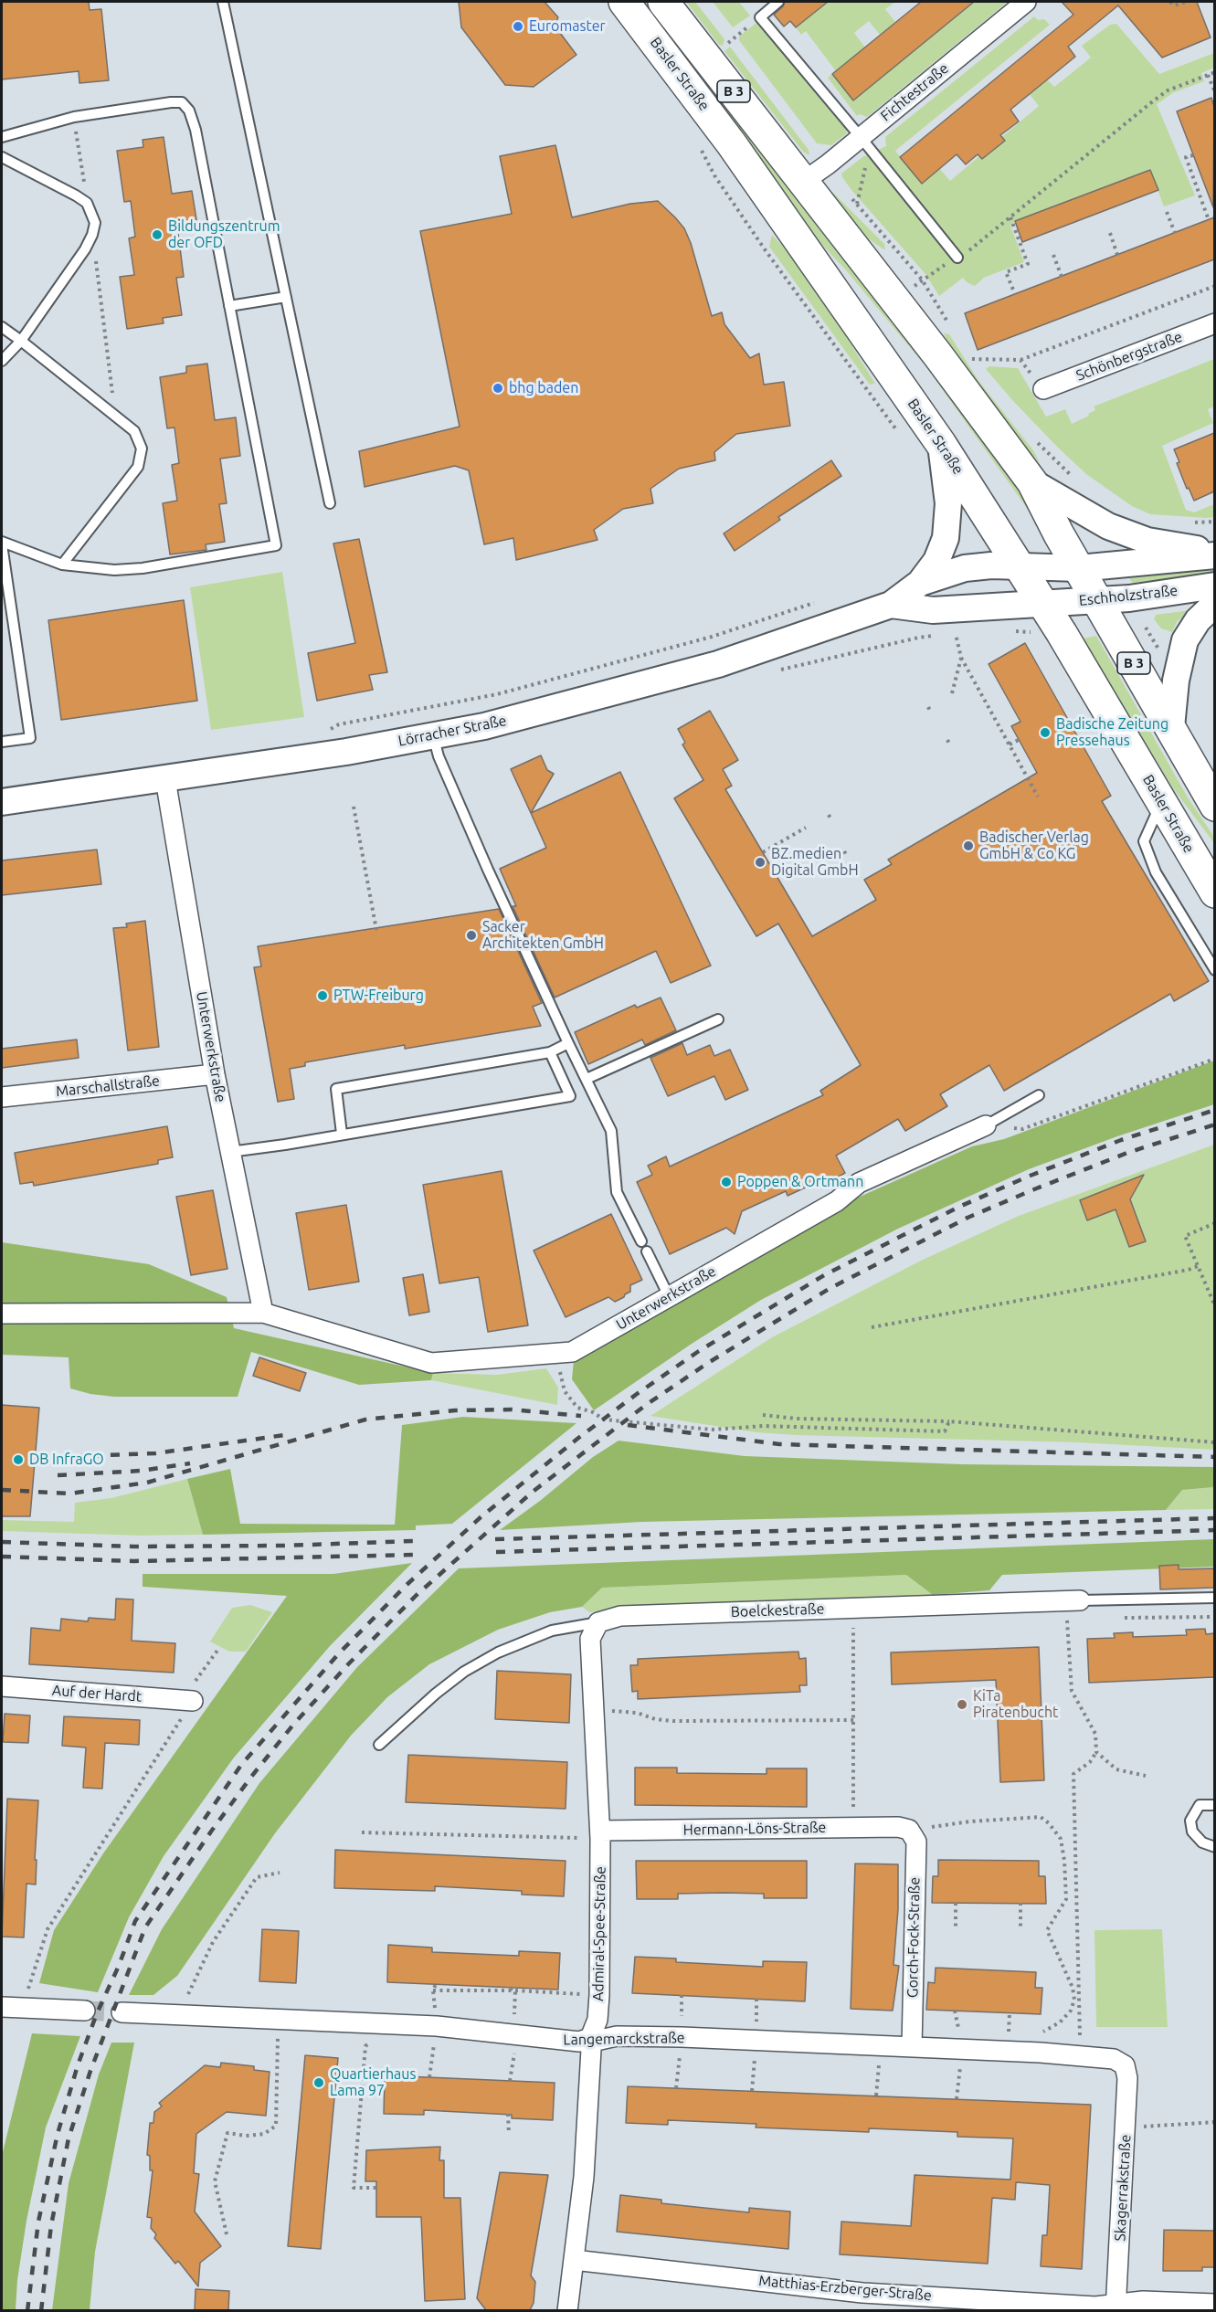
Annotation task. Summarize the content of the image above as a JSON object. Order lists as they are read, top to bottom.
{
  "streets": {
    "main road": ["Basler Straße", "B 3"],
    "street": [
      "Fichtestraße",
      "Schönbergstraße",
      "Eschholzstraße",
      "Lörracher Straße",
      "Unterwerkstraße",
      "Marschallstraße",
      "Boelckestraße",
      "Auf der Hardt",
      "Hermann-Löns-Straße",
      "Admiral-Spee-Straße",
      "Gorch-Fock-Straße",
      "Langemarckstraße",
      "Skagerrakstraße",
      "Matthias-Erzberger-Straße"
    ]
  },
  "crossings": [
    ["Basler Straße", "Fichtestraße"],
    ["Basler Straße", "Eschholzstraße"],
    ["Basler Straße", "Lörracher Straße"],
    ["Eschholzstraße", "Lörracher Straße"],
    ["Lörracher Straße", "Unterwerkstraße"],
    ["Unterwerkstraße", "Marschallstraße"],
    ["Boelckestraße", "Admiral-Spee-Straße"],
    ["Hermann-Löns-Straße", "Admiral-Spee-Straße"],
    ["Hermann-Löns-Straße", "Gorch-Fock-Straße"],
    ["Admiral-Spee-Straße", "Langemarckstraße"],
    ["Admiral-Spee-Straße", "Matthias-Erzberger-Straße"],
    ["Gorch-Fock-Straße", "Langemarckstraße"],
    ["Langemarckstraße", "Skagerrakstraße"],
    ["Skagerrakstraße", "Matthias-Erzberger-Straße"]
  ],
  "places": [
    "Euromaster",
    "Bildungszentrum der OFD",
    "bhg baden",
    "Badische Zeitung Pressehaus",
    "Badischer Verlag GmbH & Co KG",
    "BZ.medien Digital GmbH",
    "Sacker Architekten GmbH",
    "PTW-Freiburg",
    "Poppen & Ortmann",
    "DB InfraGO",
    "KiTa Piratenbucht",
    "Quartierhaus Lama 97"
  ]
}
